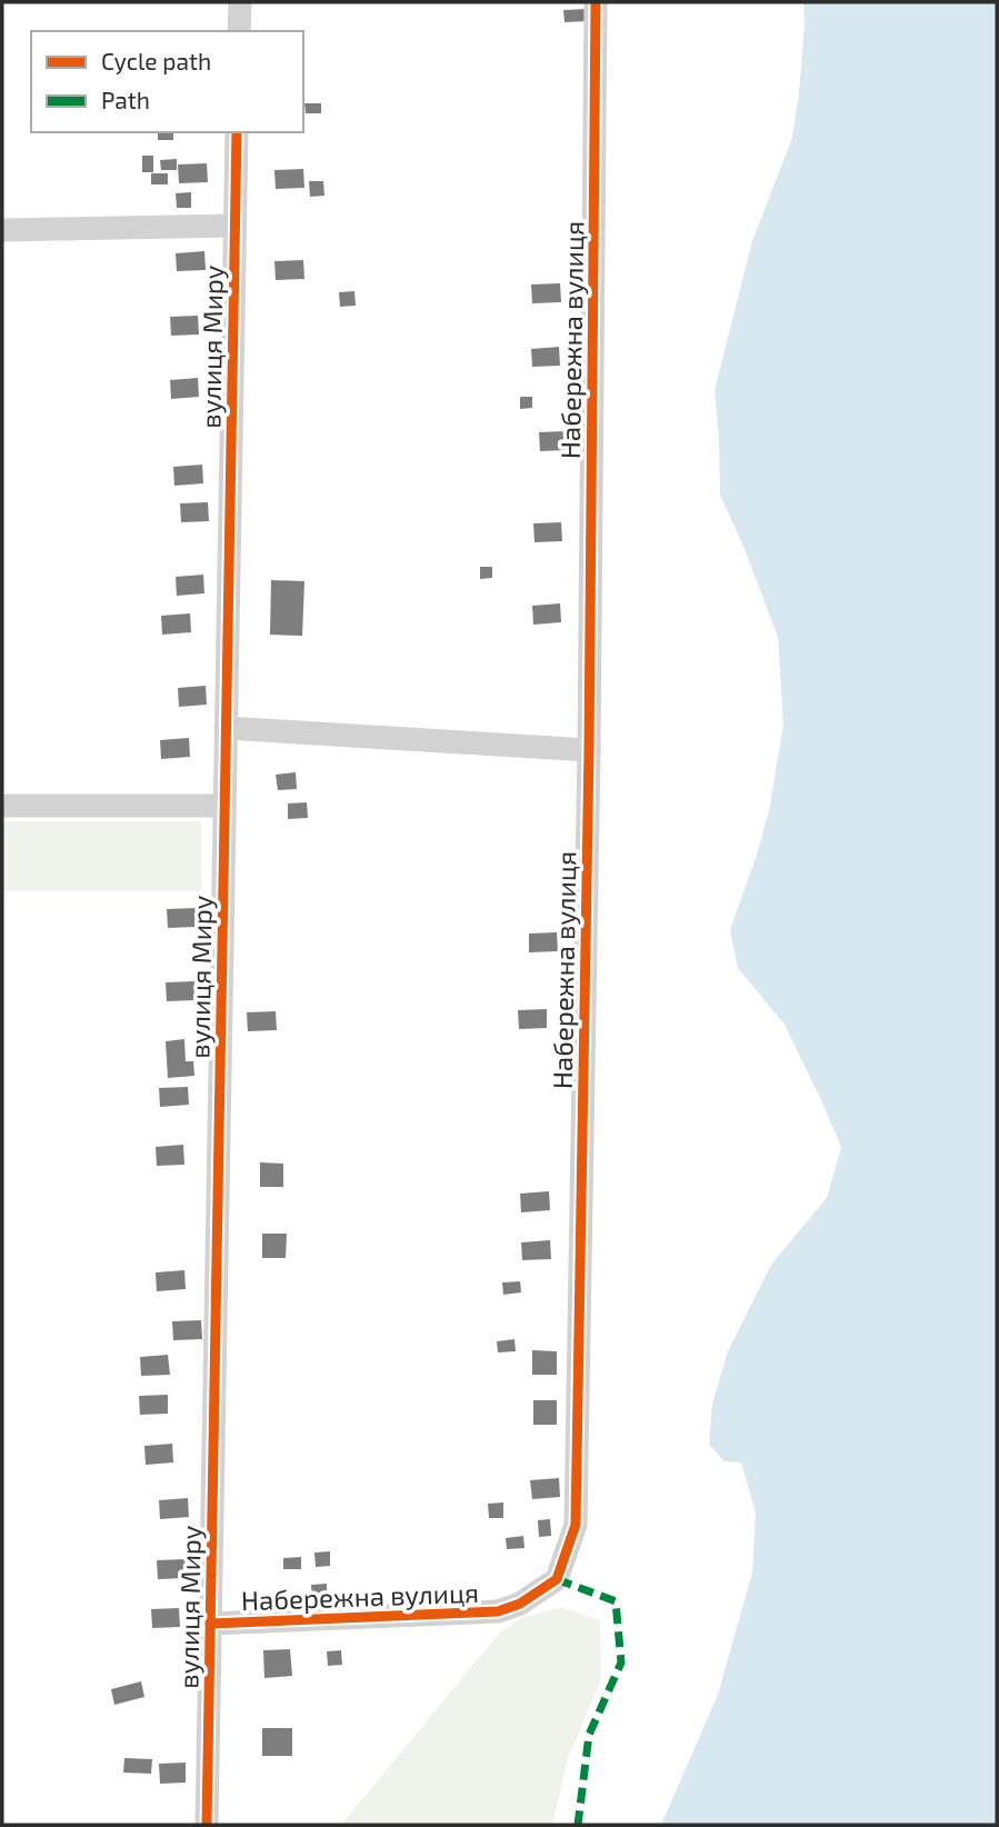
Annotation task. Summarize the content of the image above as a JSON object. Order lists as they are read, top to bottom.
{
  "streets": {
    "street": ["Набережна вулиця", "вулиця Миру"]
  },
  "crossings": [
    ["Набережна вулиця", "вулиця Миру"]
  ],
  "legend": ["Cycle path", "Path"]
}
